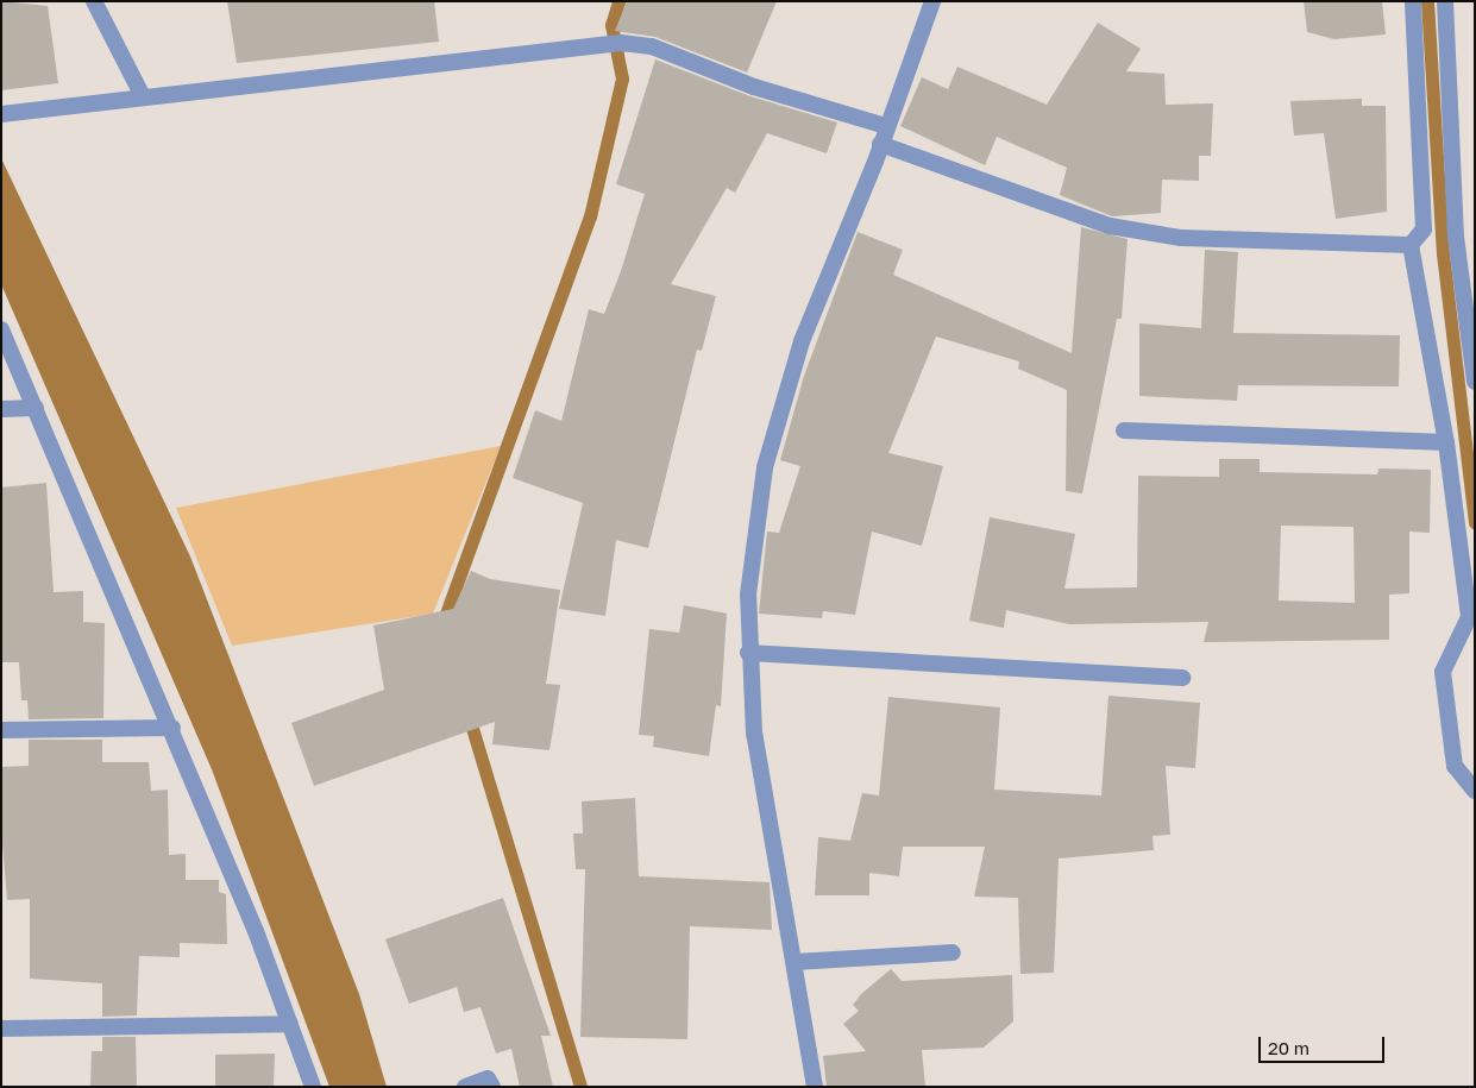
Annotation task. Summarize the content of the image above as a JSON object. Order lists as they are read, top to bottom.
{
  "scale_bar": "20 m"
}
